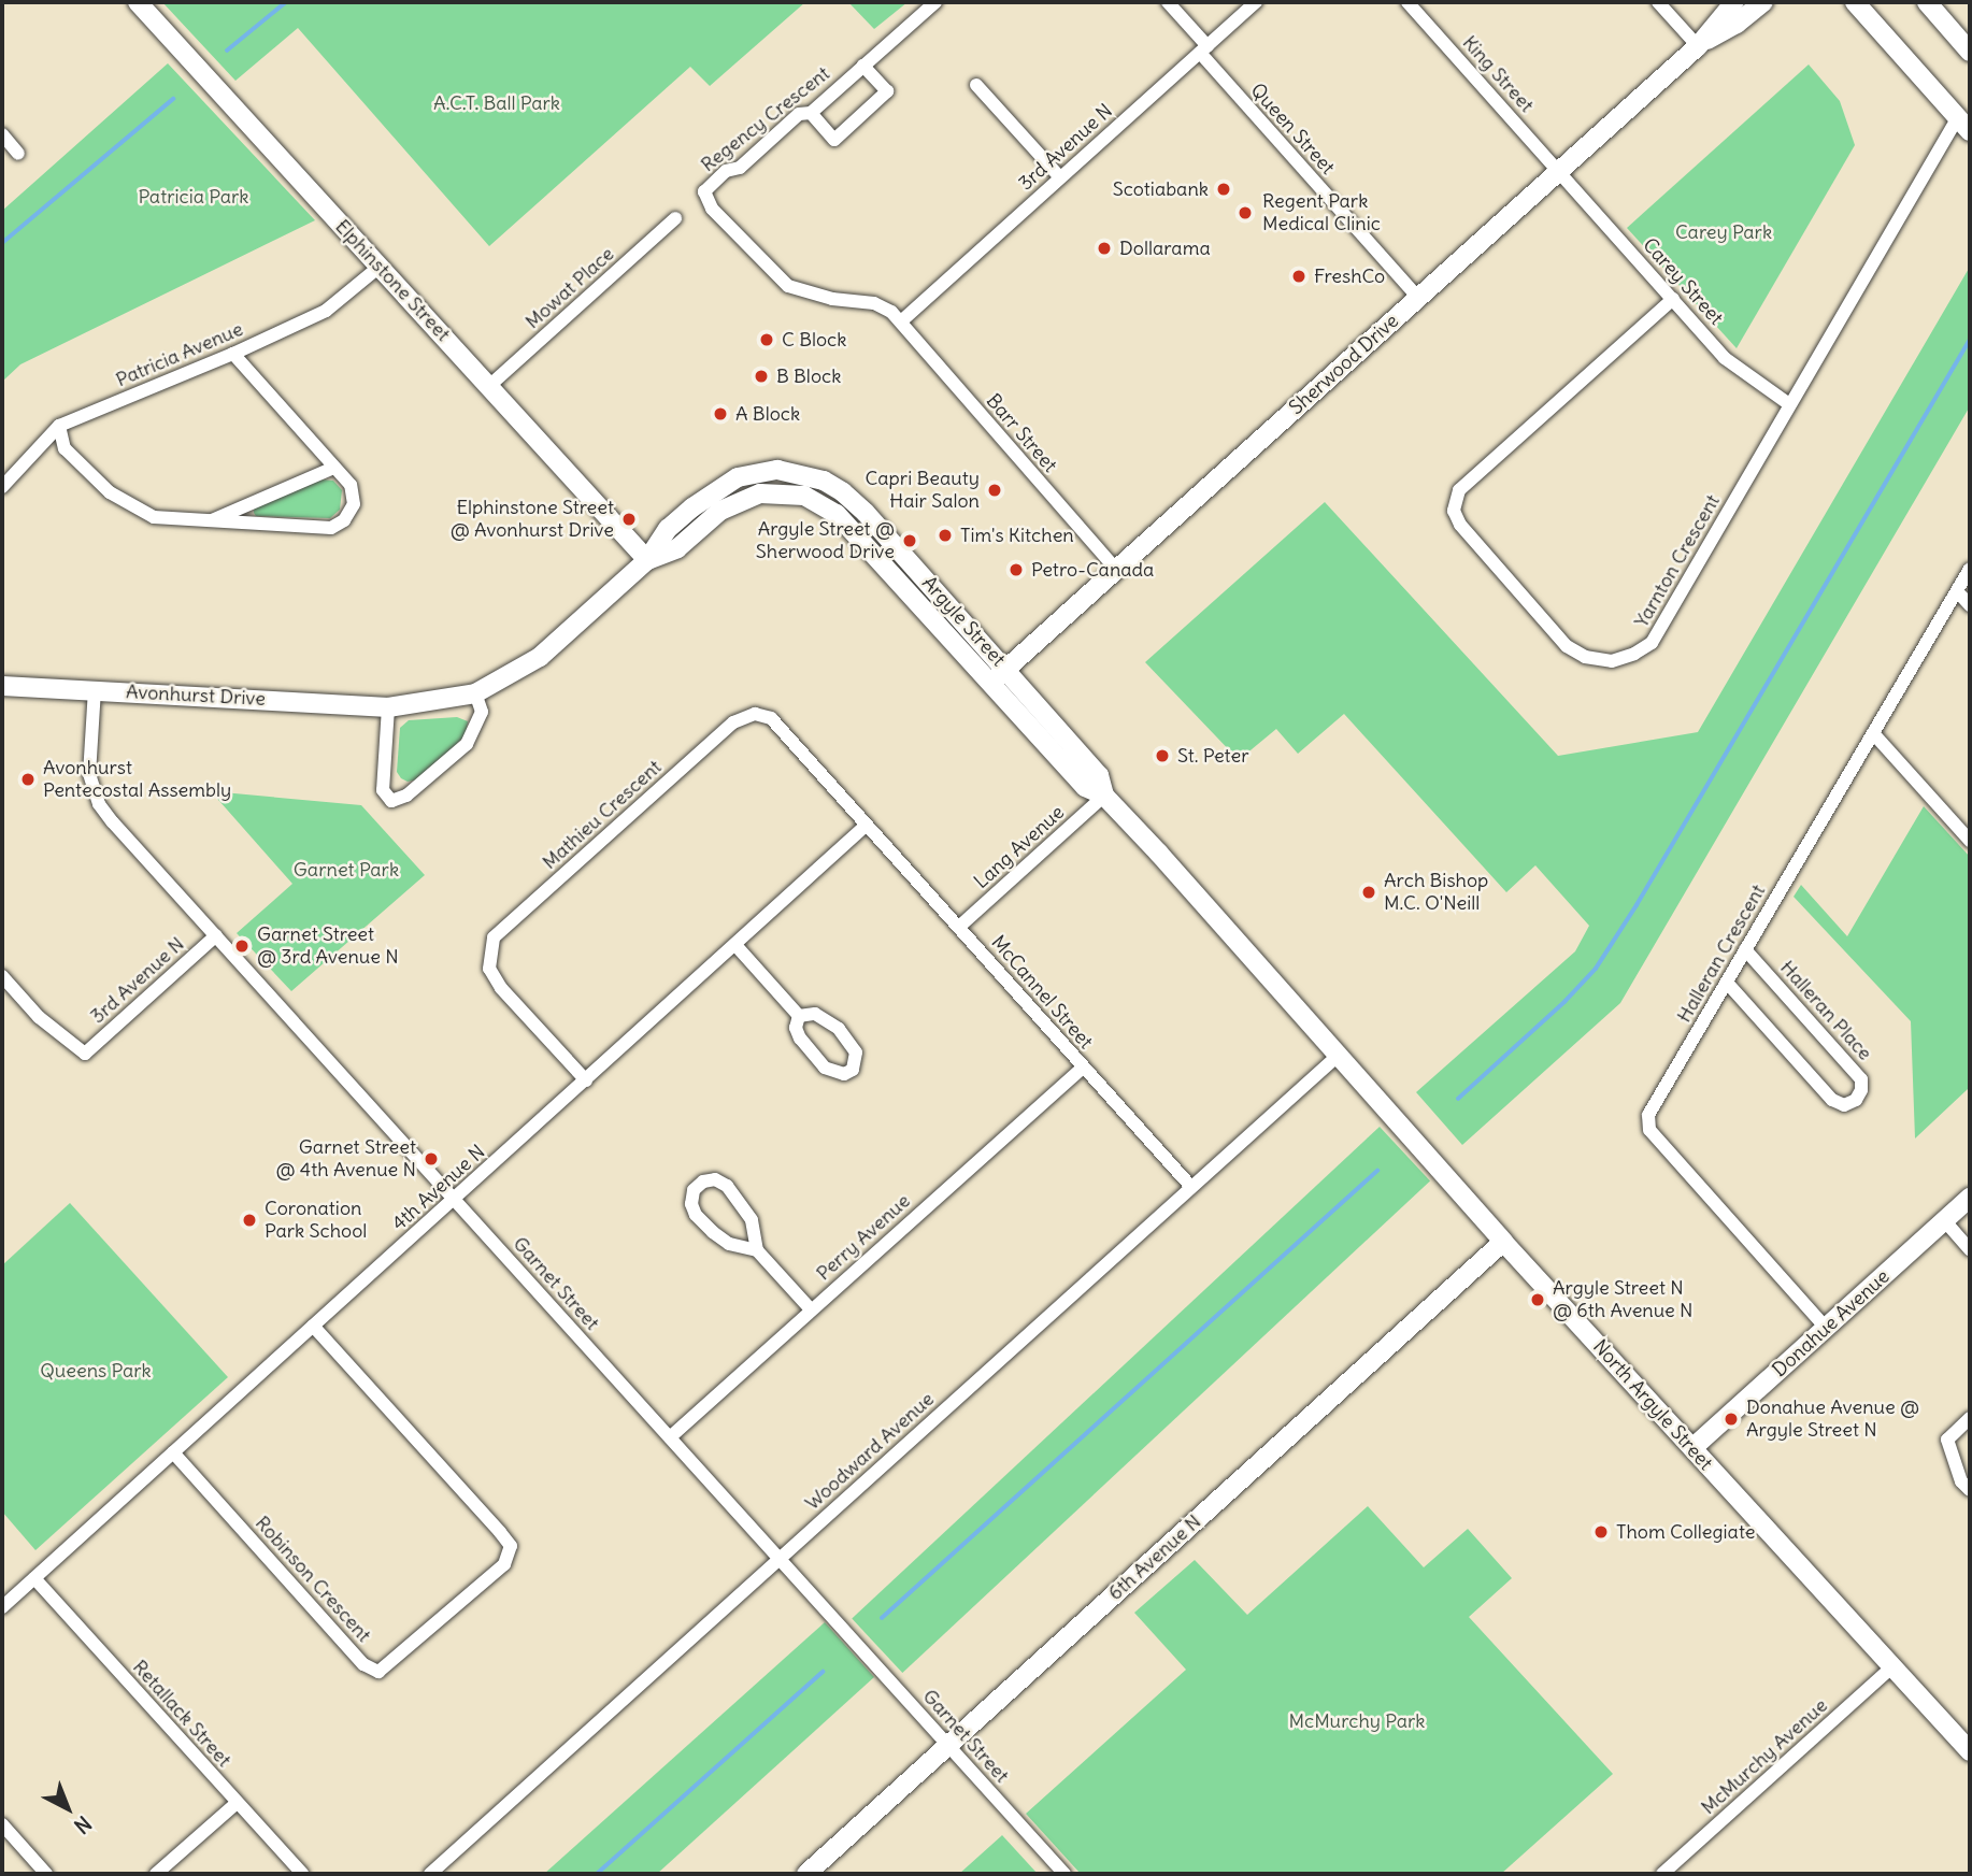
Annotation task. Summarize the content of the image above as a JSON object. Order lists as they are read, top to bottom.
{
  "streets": {
    "street": [
      "King Street",
      "Regency Crescent",
      "Queen Street",
      "3rd Avenue N",
      "Elphinstone Street",
      "Carey Street",
      "Mowat Place",
      "Patricia Avenue",
      "Sherwood Drive",
      "Barr Street",
      "Yarnton Crescent",
      "Argyle Street",
      "Avonhurst Drive",
      "Mathieu Crescent",
      "Lang Avenue",
      "Halleran Crescent",
      "McCannel Street",
      "Halleran Place",
      "4th Avenue N",
      "Perry Avenue",
      "Garnet Street",
      "Donahue Avenue",
      "North Argyle Street",
      "Woodward Avenue",
      "6th Avenue N",
      "Robinson Crescent",
      "Retallack Street",
      "McMurchy Avenue"
    ]
  },
  "crossings": [
    ["King Street", "Carey Street"],
    ["King Street", "Sherwood Drive"],
    ["Regency Crescent", "3rd Avenue N"],
    ["Regency Crescent", "Barr Street"],
    ["Queen Street", "3rd Avenue N"],
    ["Queen Street", "Sherwood Drive"],
    ["3rd Avenue N", "Barr Street"],
    ["3rd Avenue N", "Garnet Street"],
    ["Elphinstone Street", "Mowat Place"],
    ["Elphinstone Street", "Patricia Avenue"],
    ["Elphinstone Street", "Avonhurst Drive"],
    ["Carey Street", "Sherwood Drive"],
    ["Carey Street", "Yarnton Crescent"],
    ["Sherwood Drive", "Barr Street"],
    ["Sherwood Drive", "Argyle Street"],
    ["Argyle Street", "Avonhurst Drive"],
    ["Argyle Street", "Lang Avenue"],
    ["Argyle Street", "North Argyle Street"],
    ["Argyle Street", "Woodward Avenue"],
    ["Avonhurst Drive", "Garnet Street"],
    ["Mathieu Crescent", "McCannel Street"],
    ["Mathieu Crescent", "4th Avenue N"],
    ["Lang Avenue", "McCannel Street"],
    ["Halleran Crescent", "Halleran Place"],
    ["Halleran Crescent", "Donahue Avenue"],
    ["McCannel Street", "4th Avenue N"],
    ["McCannel Street", "Perry Avenue"],
    ["McCannel Street", "Woodward Avenue"],
    ["4th Avenue N", "Garnet Street"],
    ["4th Avenue N", "Robinson Crescent"],
    ["4th Avenue N", "Retallack Street"],
    ["Perry Avenue", "Garnet Street"],
    ["Garnet Street", "Woodward Avenue"],
    ["Garnet Street", "6th Avenue N"],
    ["Donahue Avenue", "North Argyle Street"],
    ["North Argyle Street", "Woodward Avenue"],
    ["North Argyle Street", "6th Avenue N"],
    ["North Argyle Street", "McMurchy Avenue"]
  ],
  "parks": [
    "A.C.T. Ball Park",
    "Patricia Park",
    "Carey Park",
    "Garnet Park",
    "Queens Park",
    "McMurchy Park"
  ],
  "places": [
    "Scotiabank",
    "Regent Park Medical Clinic",
    "Dollarama",
    "FreshCo",
    "C Block",
    "B Block",
    "A Block",
    "Capri Beauty Hair Salon",
    "Elphinstone Street @ Avonhurst Drive",
    "Tim's Kitchen",
    "Argyle Street @ Sherwood Drive",
    "Petro-Canada",
    "St. Peter",
    "Avonhurst Pentecostal Assembly",
    "Arch Bishop M.C. O'Neill",
    "Garnet Street @ 3rd Avenue N",
    "Garnet Street @ 4th Avenue N",
    "Coronation Park School",
    "Argyle Street N @ 6th Avenue N",
    "Donahue Avenue @ Argyle Street N",
    "Thom Collegiate"
  ],
  "north": "bottom right"
}
